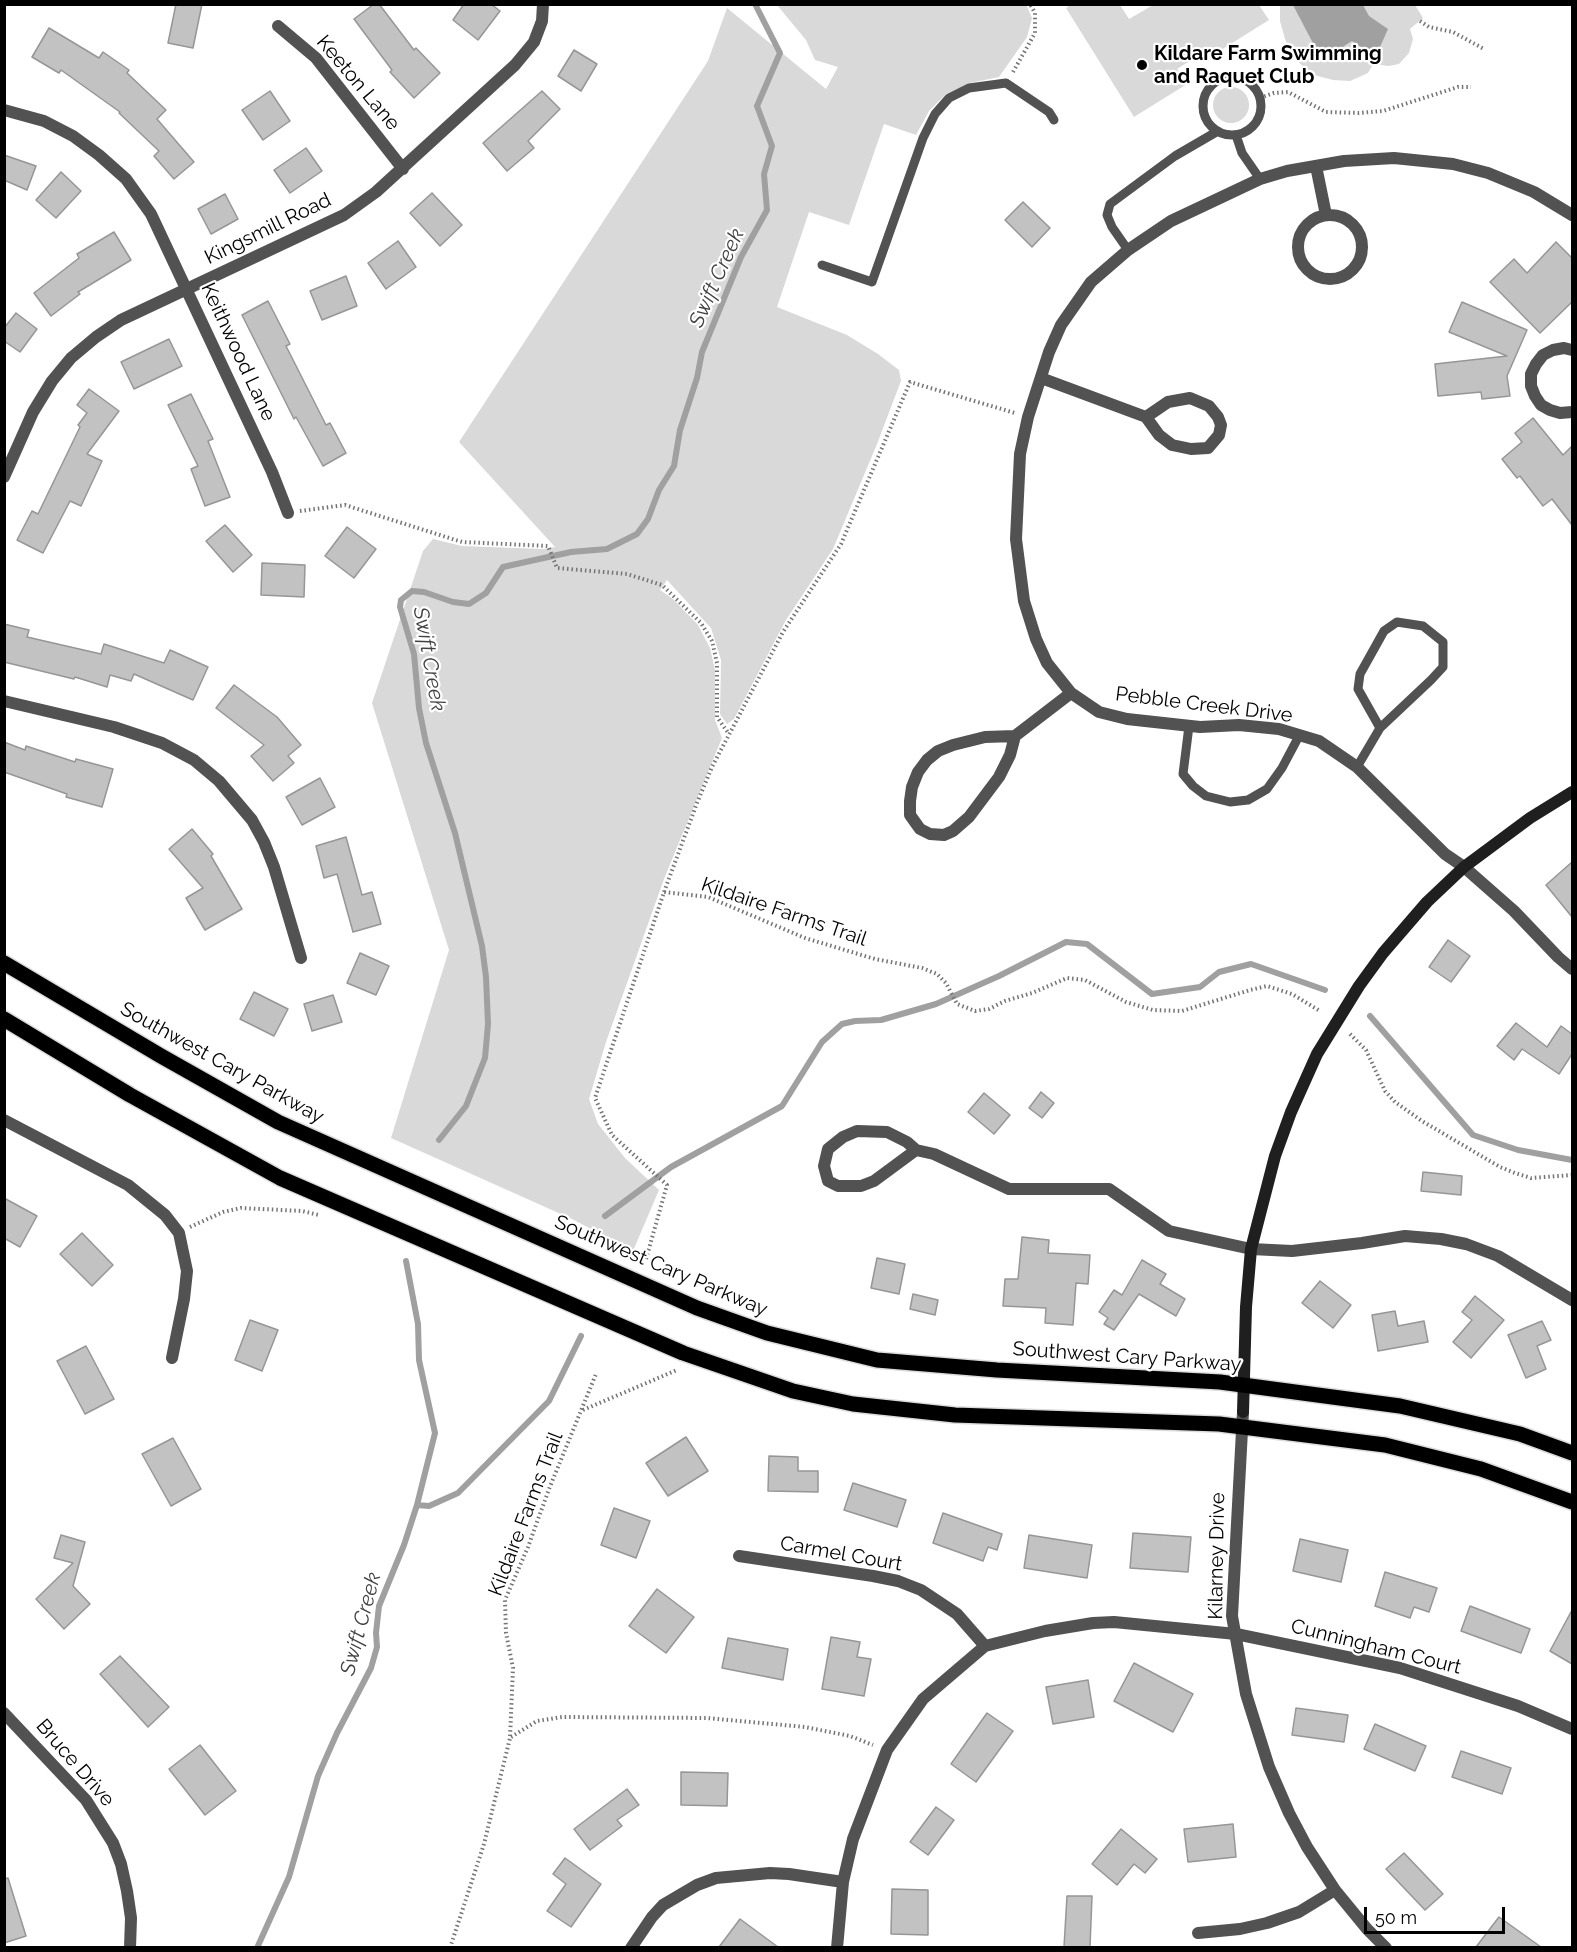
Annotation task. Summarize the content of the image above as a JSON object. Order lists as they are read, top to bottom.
{
  "streets": {
    "main road": ["Southwest Cary Parkway"],
    "street": [
      "Keeton Lane",
      "Kingsmill Road",
      "Keithwood Lane",
      "Pebble Creek Drive",
      "Carmel Court",
      "Kilarney Drive",
      "Cunningham Court",
      "Bruce Drive"
    ],
    "path": ["Kildaire Farms Trail"]
  },
  "crossings": [
    ["Keeton Lane", "Kingsmill Road"],
    ["Kingsmill Road", "Keithwood Lane"],
    ["Carmel Court", "Cunningham Court"],
    ["Kilarney Drive", "Cunningham Court"]
  ],
  "water": ["Swift Creek"],
  "places": ["Kildare Farm Swimming and Raquet Club"],
  "scale_bar": "50 m"
}
